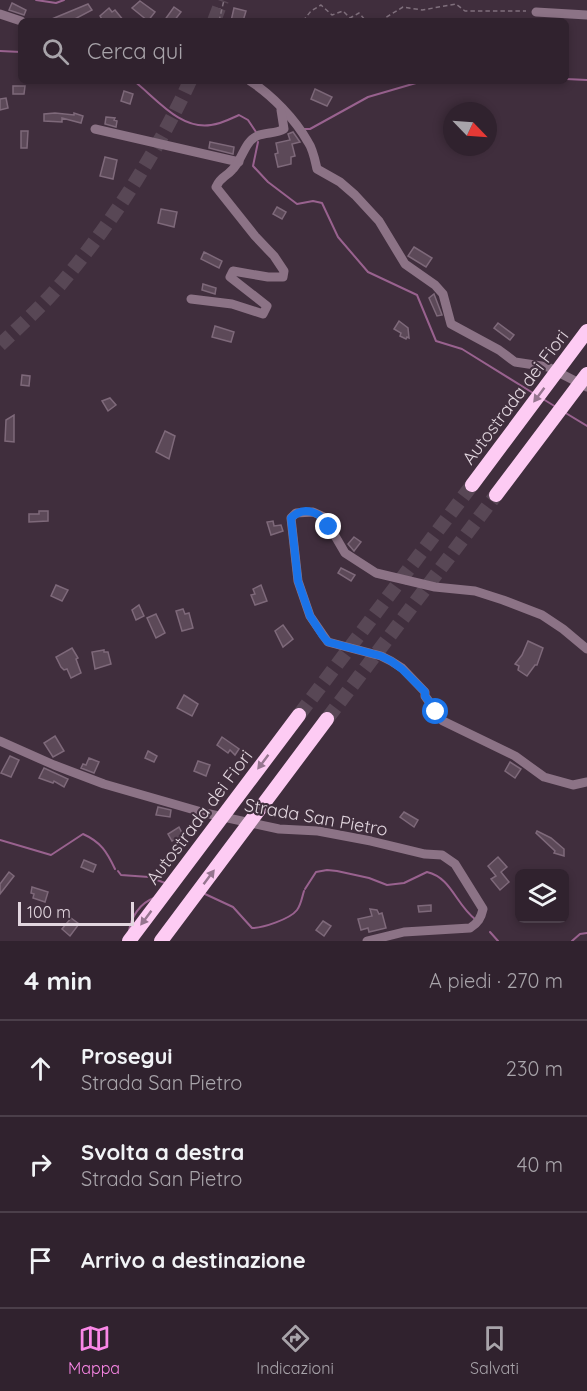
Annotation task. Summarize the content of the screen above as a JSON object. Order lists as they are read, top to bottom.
{
  "streets": {
    "highway": ["Autostrada dei Fiori"],
    "street": ["Strada San Pietro"]
  },
  "scale_bar": "100 m",
  "north": "bottom right",
  "page": {
    "search": "Cerca qui",
    "scale": "100 m",
    "heading": ["4 min", "A piedi · 270 m"],
    "list": [
      ["Prosegui", "Strada San Pietro", "230 m"],
      ["Svolta a destra", "Strada San Pietro", "40 m"],
      "Arrivo a destinazione"
    ],
    "nav": ["Mappa", "Indicazioni", "Salvati"]
  }
}
